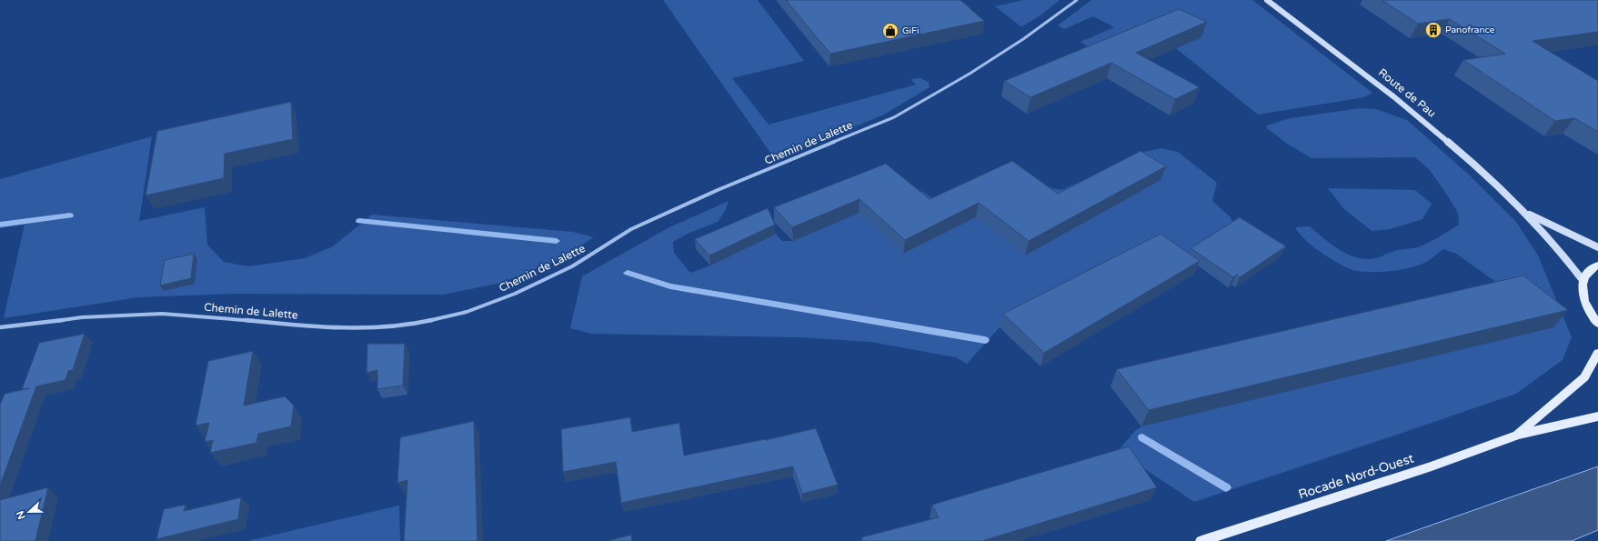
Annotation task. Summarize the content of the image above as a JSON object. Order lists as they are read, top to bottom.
{
  "streets": {
    "main road": ["Route de Pau", "Rocade Nord-Ouest"],
    "street": ["Chemin de Lalette"]
  },
  "places": {
    "building": ["Panofrance"],
    "shop": ["GiFi"]
  },
  "north": "left"
}
